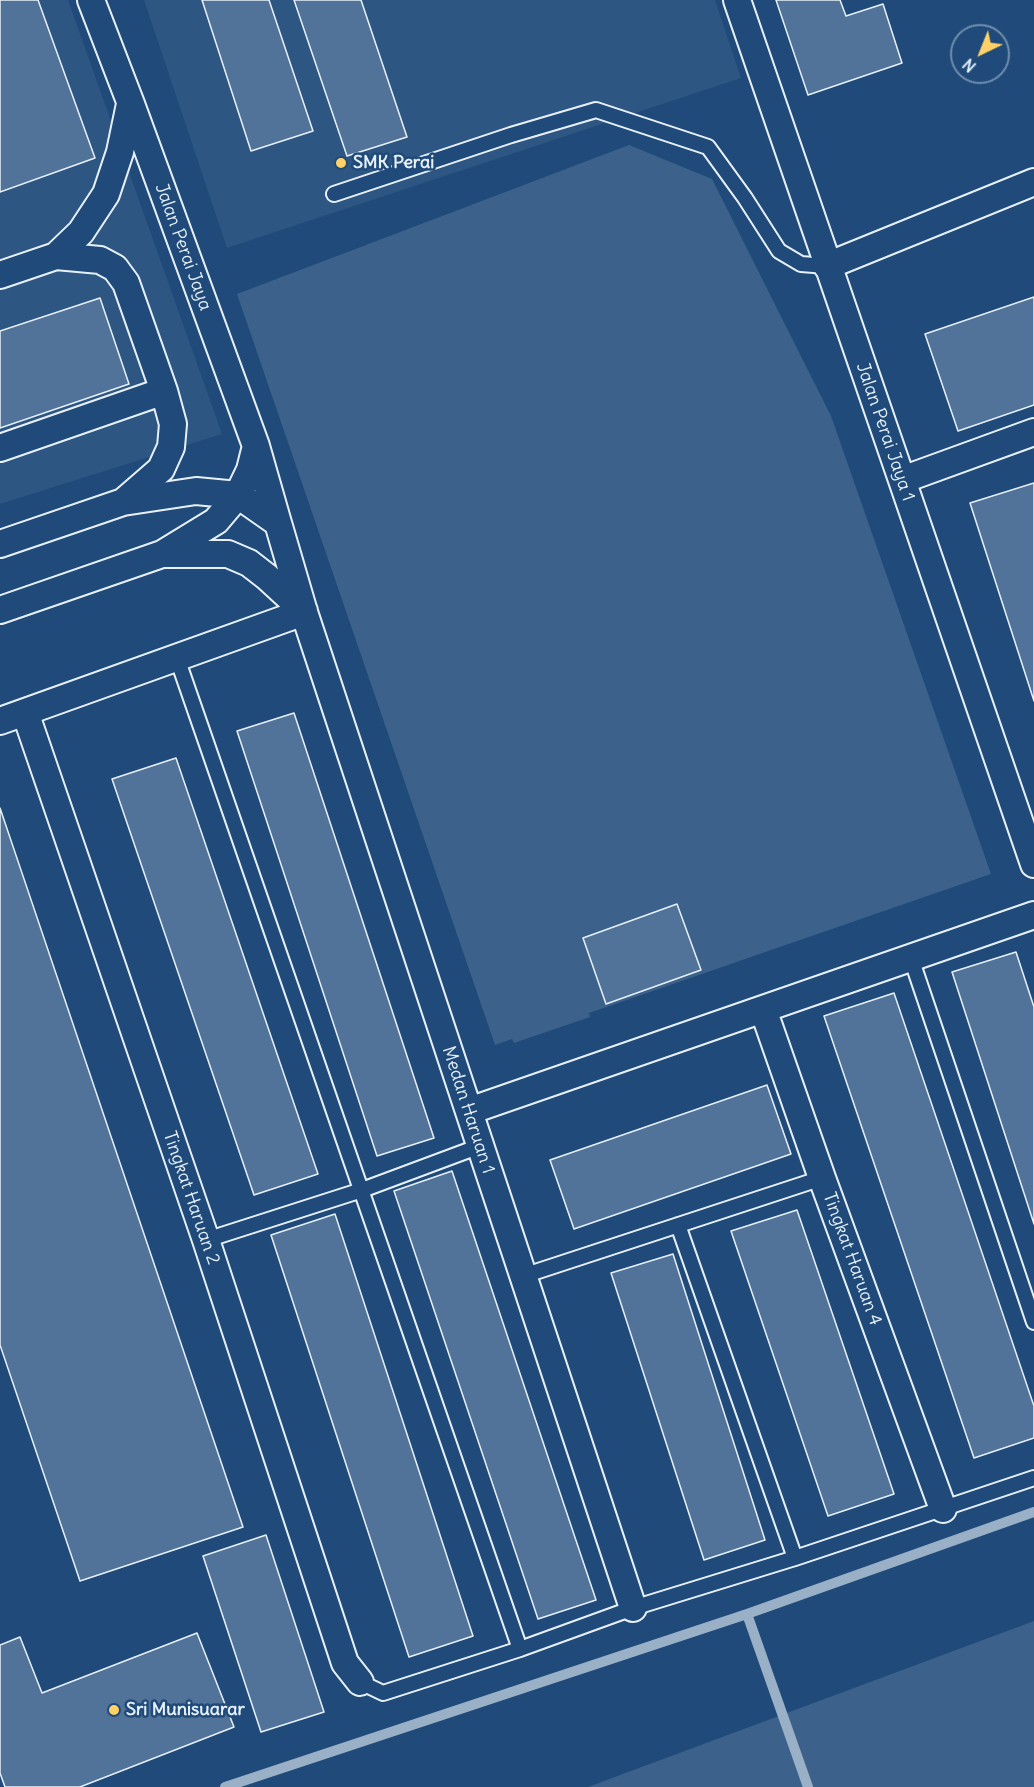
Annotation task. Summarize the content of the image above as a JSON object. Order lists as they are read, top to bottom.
{
  "streets": {
    "street": [
      "Jalan Perai Jaya",
      "Jalan Perai Jaya 1",
      "Medan Haruan 1",
      "Tingkat Haruan 2",
      "Tingkat Haruan 4"
    ]
  },
  "crossings": [
    ["Jalan Perai Jaya", "Medan Haruan 1"]
  ],
  "places": ["SMK Perai", "Sri Munisuarar"],
  "north": "bottom left"
}
